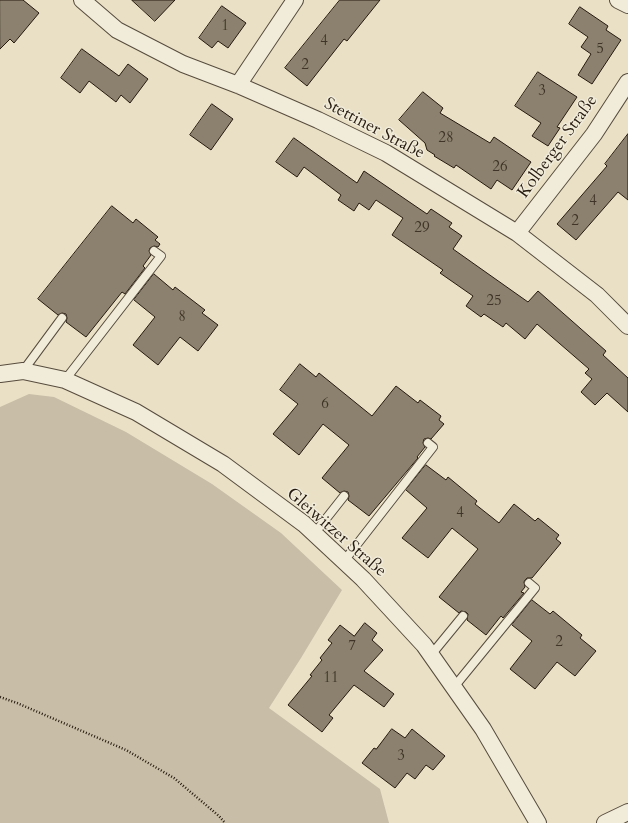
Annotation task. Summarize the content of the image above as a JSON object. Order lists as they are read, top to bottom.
{
  "streets": {
    "street": ["Stettiner Straße", "Kolberger Straße", "Gleiwitzer Straße"]
  },
  "crossings": [
    ["Stettiner Straße", "Kolberger Straße"]
  ],
  "house_numbers": [
    "1",
    "4",
    "5",
    "2",
    "3",
    "28",
    "26",
    "4",
    "2",
    "29",
    "25",
    "8",
    "6",
    "4",
    "2",
    "7",
    "11",
    "3"
  ]
}
